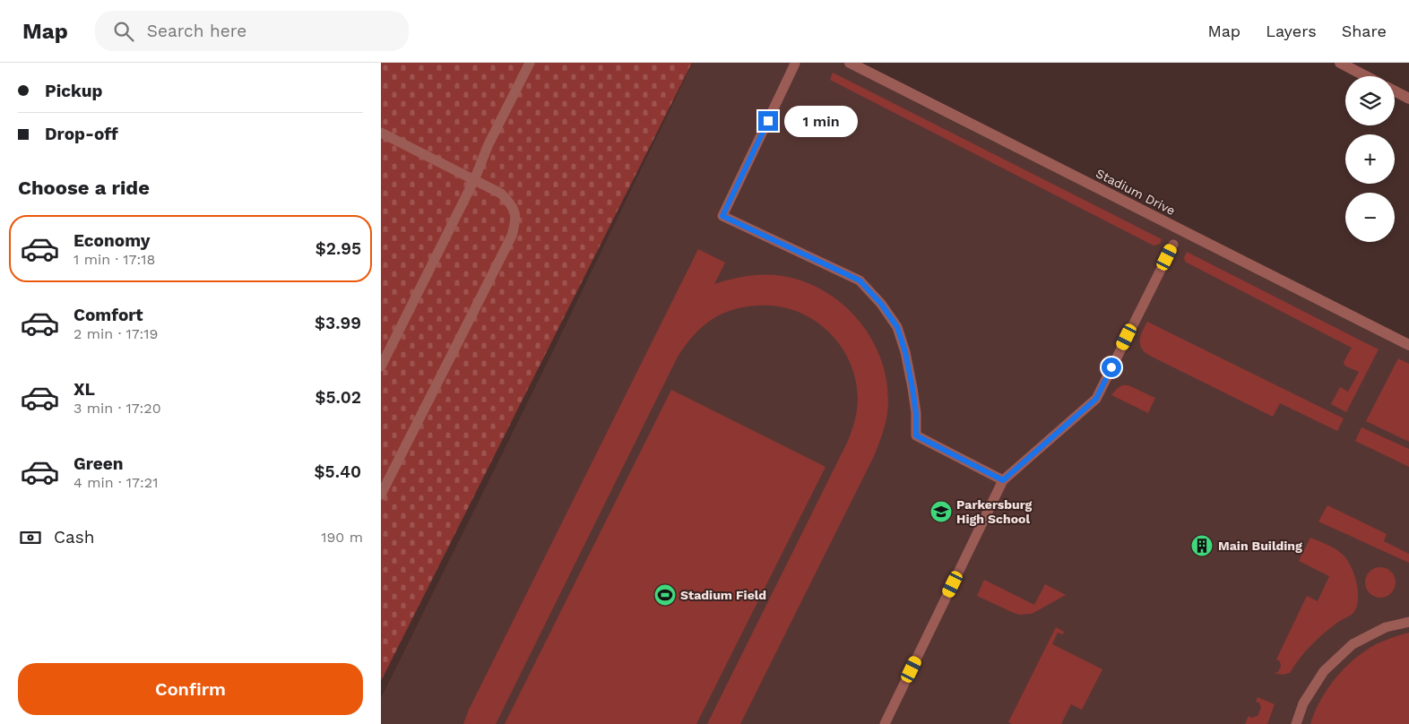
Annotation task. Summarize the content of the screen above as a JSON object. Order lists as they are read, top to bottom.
{
  "streets": {
    "street": ["Stadium Drive"]
  },
  "places": {
    "school or university": ["Parkersburg High School"],
    "building": ["Main Building"],
    "sports": ["Stadium Field"]
  },
  "page": {
    "header": "Map",
    "search": "Search here",
    "nav": ["Map", "Layers", "Share"],
    "banner": ["Pickup", "Drop-off"],
    "map_buttons": ["+", "−"],
    "bubble": "1 min",
    "heading": "Choose a ride",
    "list": [
      {
        "name": "Economy",
        "note": "1 min · 17:18",
        "value": "$2.95"
      },
      {
        "name": "Comfort",
        "note": "2 min · 17:19",
        "value": "$3.99"
      },
      {
        "name": "XL",
        "note": "3 min · 17:20",
        "value": "$5.02"
      },
      {
        "name": "Green",
        "note": "4 min · 17:21",
        "value": "$5.40"
      }
    ],
    "pay": ["Cash", "190 m"],
    "buttons": "Confirm"
  }
}
